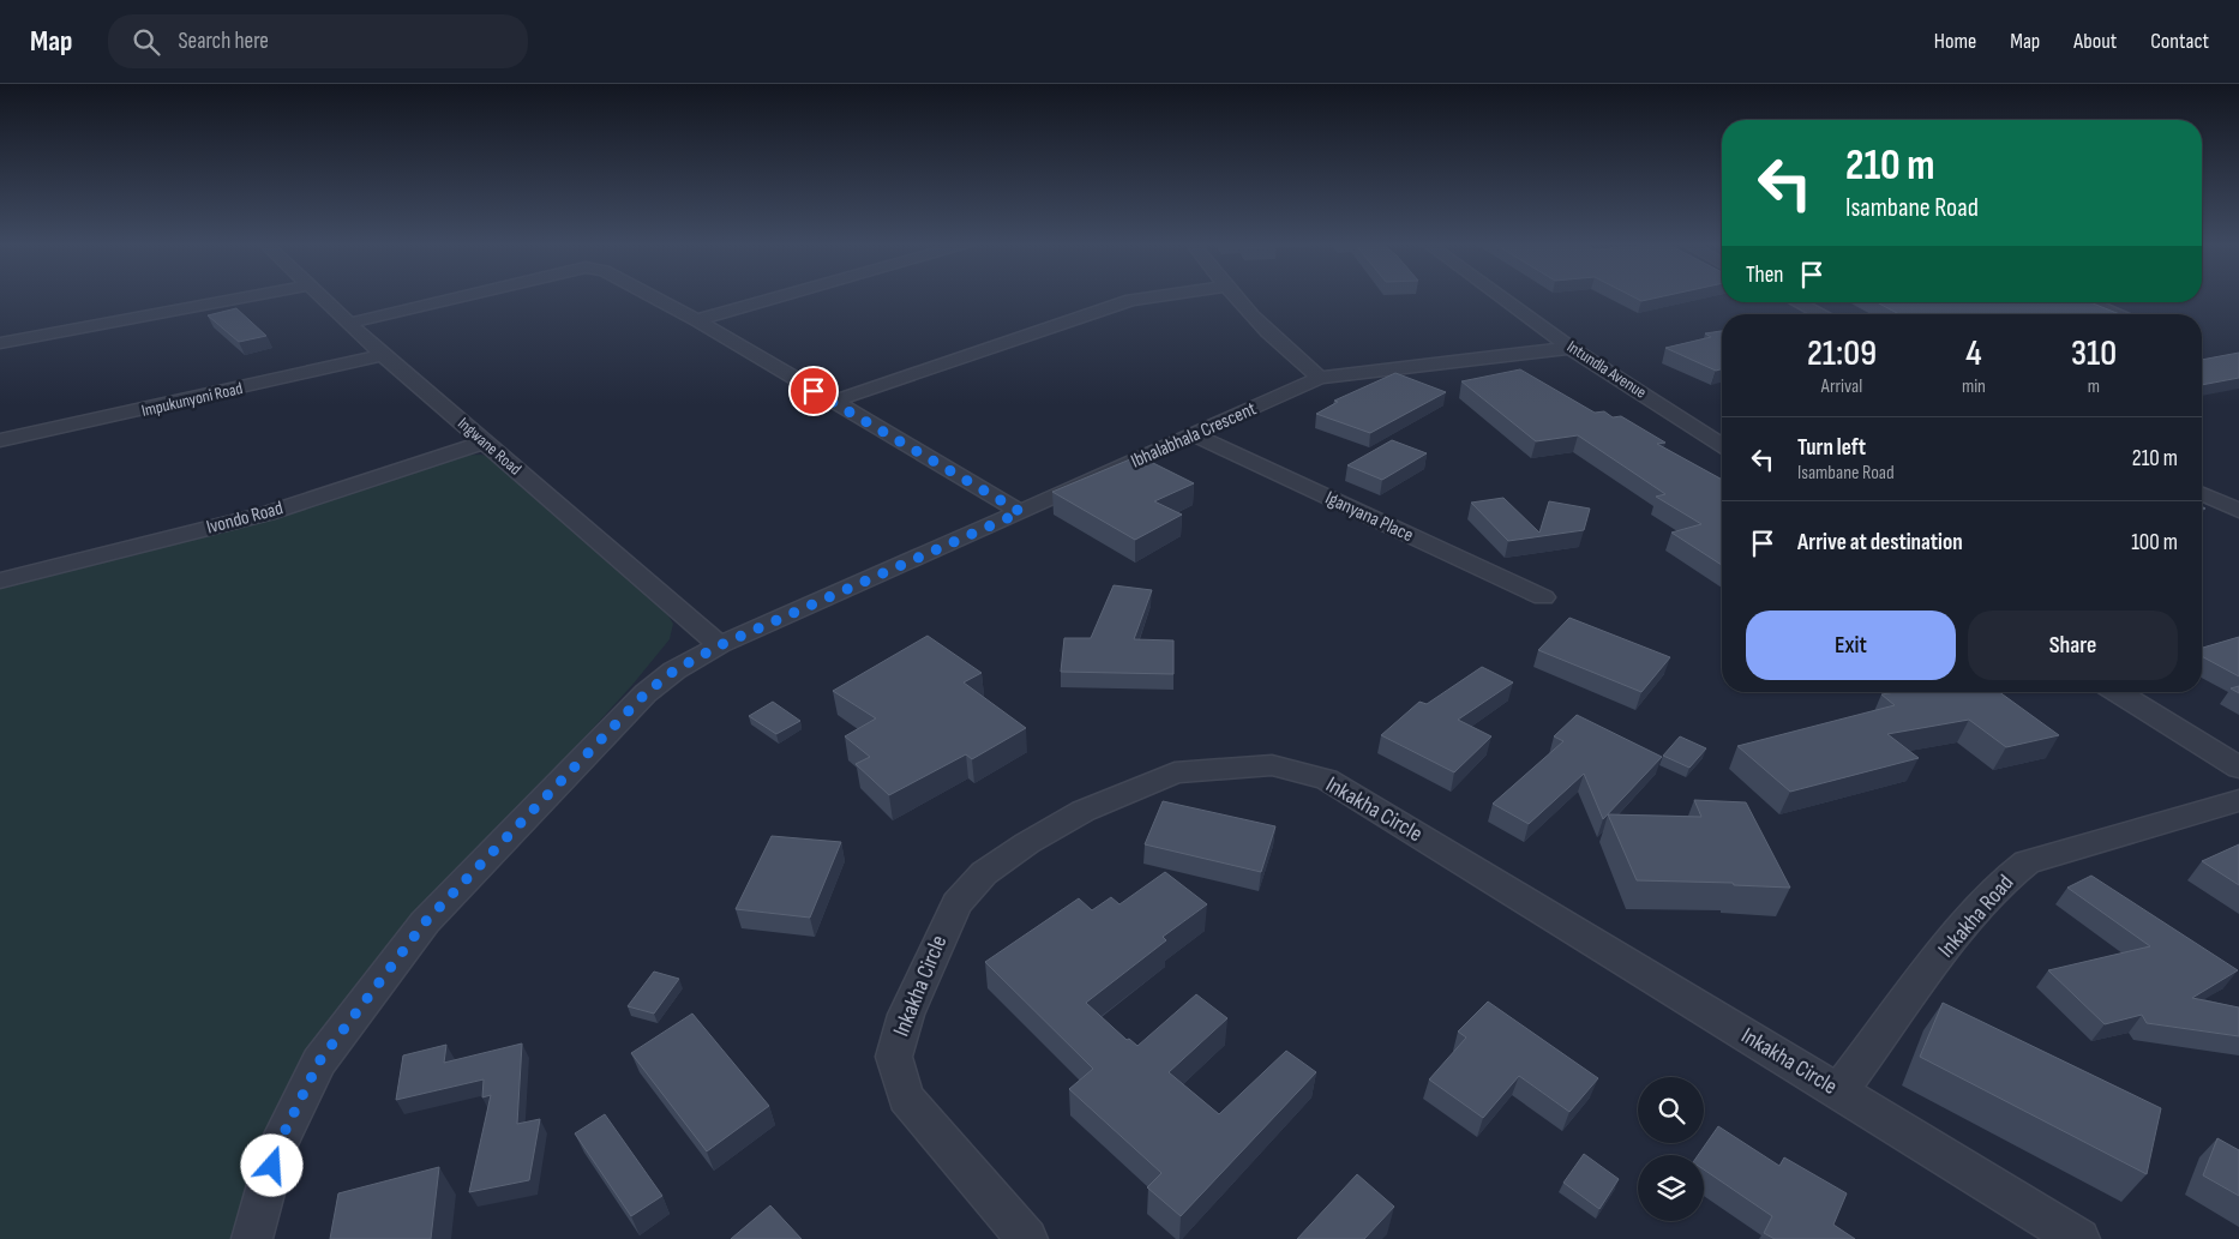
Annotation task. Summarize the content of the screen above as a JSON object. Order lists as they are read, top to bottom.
{
  "streets": {
    "street": [
      "Intundla Avenue",
      "Impukunyoni Road",
      "Ibhalabhala Crescent",
      "Ingwane Road",
      "Iganyana Place",
      "Ivondo Road",
      "Inkakha Circle",
      "Inkakha Road"
    ]
  },
  "crossings": [
    ["Intundla Avenue", "Ibhalabhala Crescent"],
    ["Impukunyoni Road", "Ingwane Road"],
    ["Ibhalabhala Crescent", "Ingwane Road"],
    ["Ibhalabhala Crescent", "Iganyana Place"],
    ["Ingwane Road", "Ivondo Road"],
    ["Inkakha Circle", "Inkakha Road"]
  ],
  "page": {
    "header": "Map",
    "search": "Search here",
    "nav": [
      "Home",
      "Map",
      "About",
      "Contact"
    ],
    "turn": ["210 m", "Isambane Road"],
    "then": "Then",
    "eta": [
      "21:09",
      "Arrival",
      "4",
      "min",
      "310",
      "m"
    ],
    "list": [
      {
        "name": "Turn left",
        "note": "Isambane Road",
        "value": "210 m"
      },
      {
        "name": "Arrive at destination",
        "value": "100 m"
      }
    ],
    "buttons": ["Exit", "Share"]
  }
}
